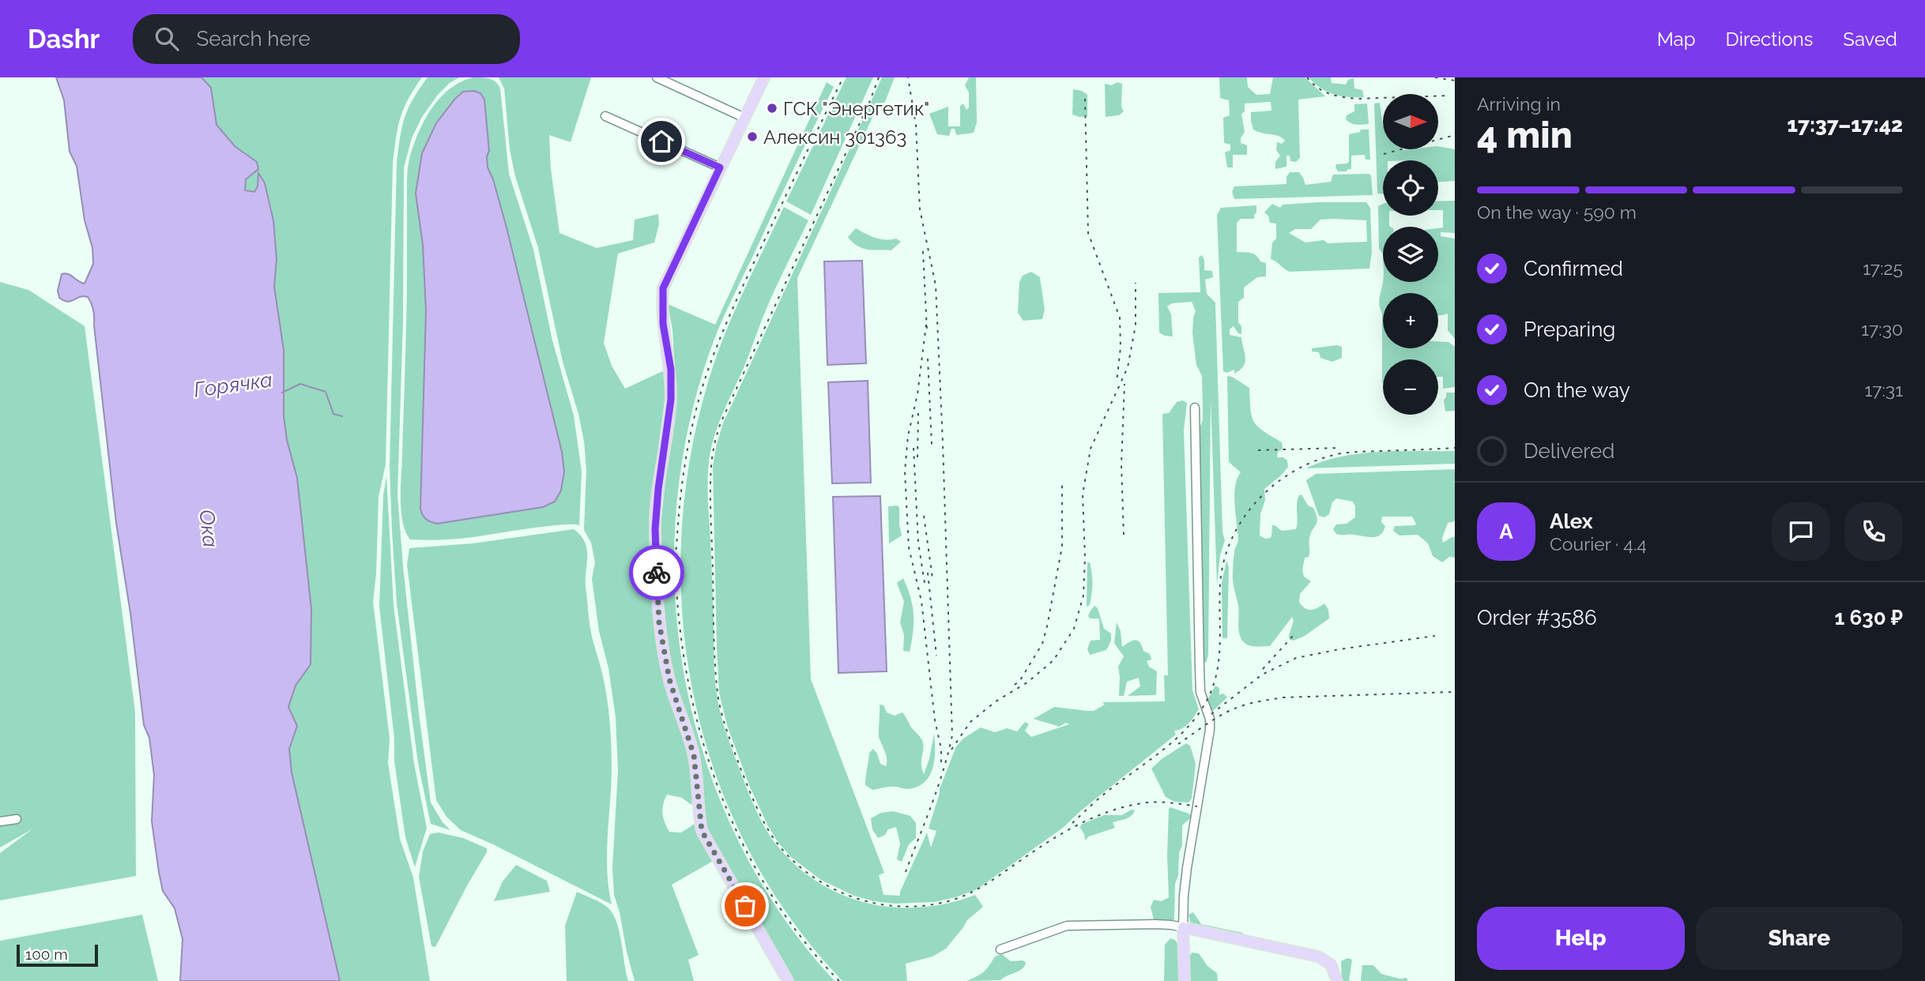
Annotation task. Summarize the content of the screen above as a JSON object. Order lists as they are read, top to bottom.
{
  "water": ["Горячка", "Ока"],
  "places": ["ГСК \"Энергетик\"", "Алексин 301363"],
  "scale_bar": "100 m",
  "north": "right",
  "page": {
    "header": "Dashr",
    "search": "Search here",
    "nav": ["Map", "Directions", "Saved"],
    "heading": ["4 min", "Arriving in", "17:37–17:42"],
    "panel": [
      "Alex",
      "Courier · 4.4",
      "Order #3586",
      "1 630 ₽"
    ],
    "map_buttons": ["+", "−"],
    "bar": "On the way · 590 m",
    "list": [
      ["Confirmed", "17:25"],
      ["Preparing", "17:30"],
      ["On the way", "17:31"],
      "Delivered"
    ],
    "round": "A",
    "buttons": ["Help", "Share"],
    "scale": "100 m"
  }
}
